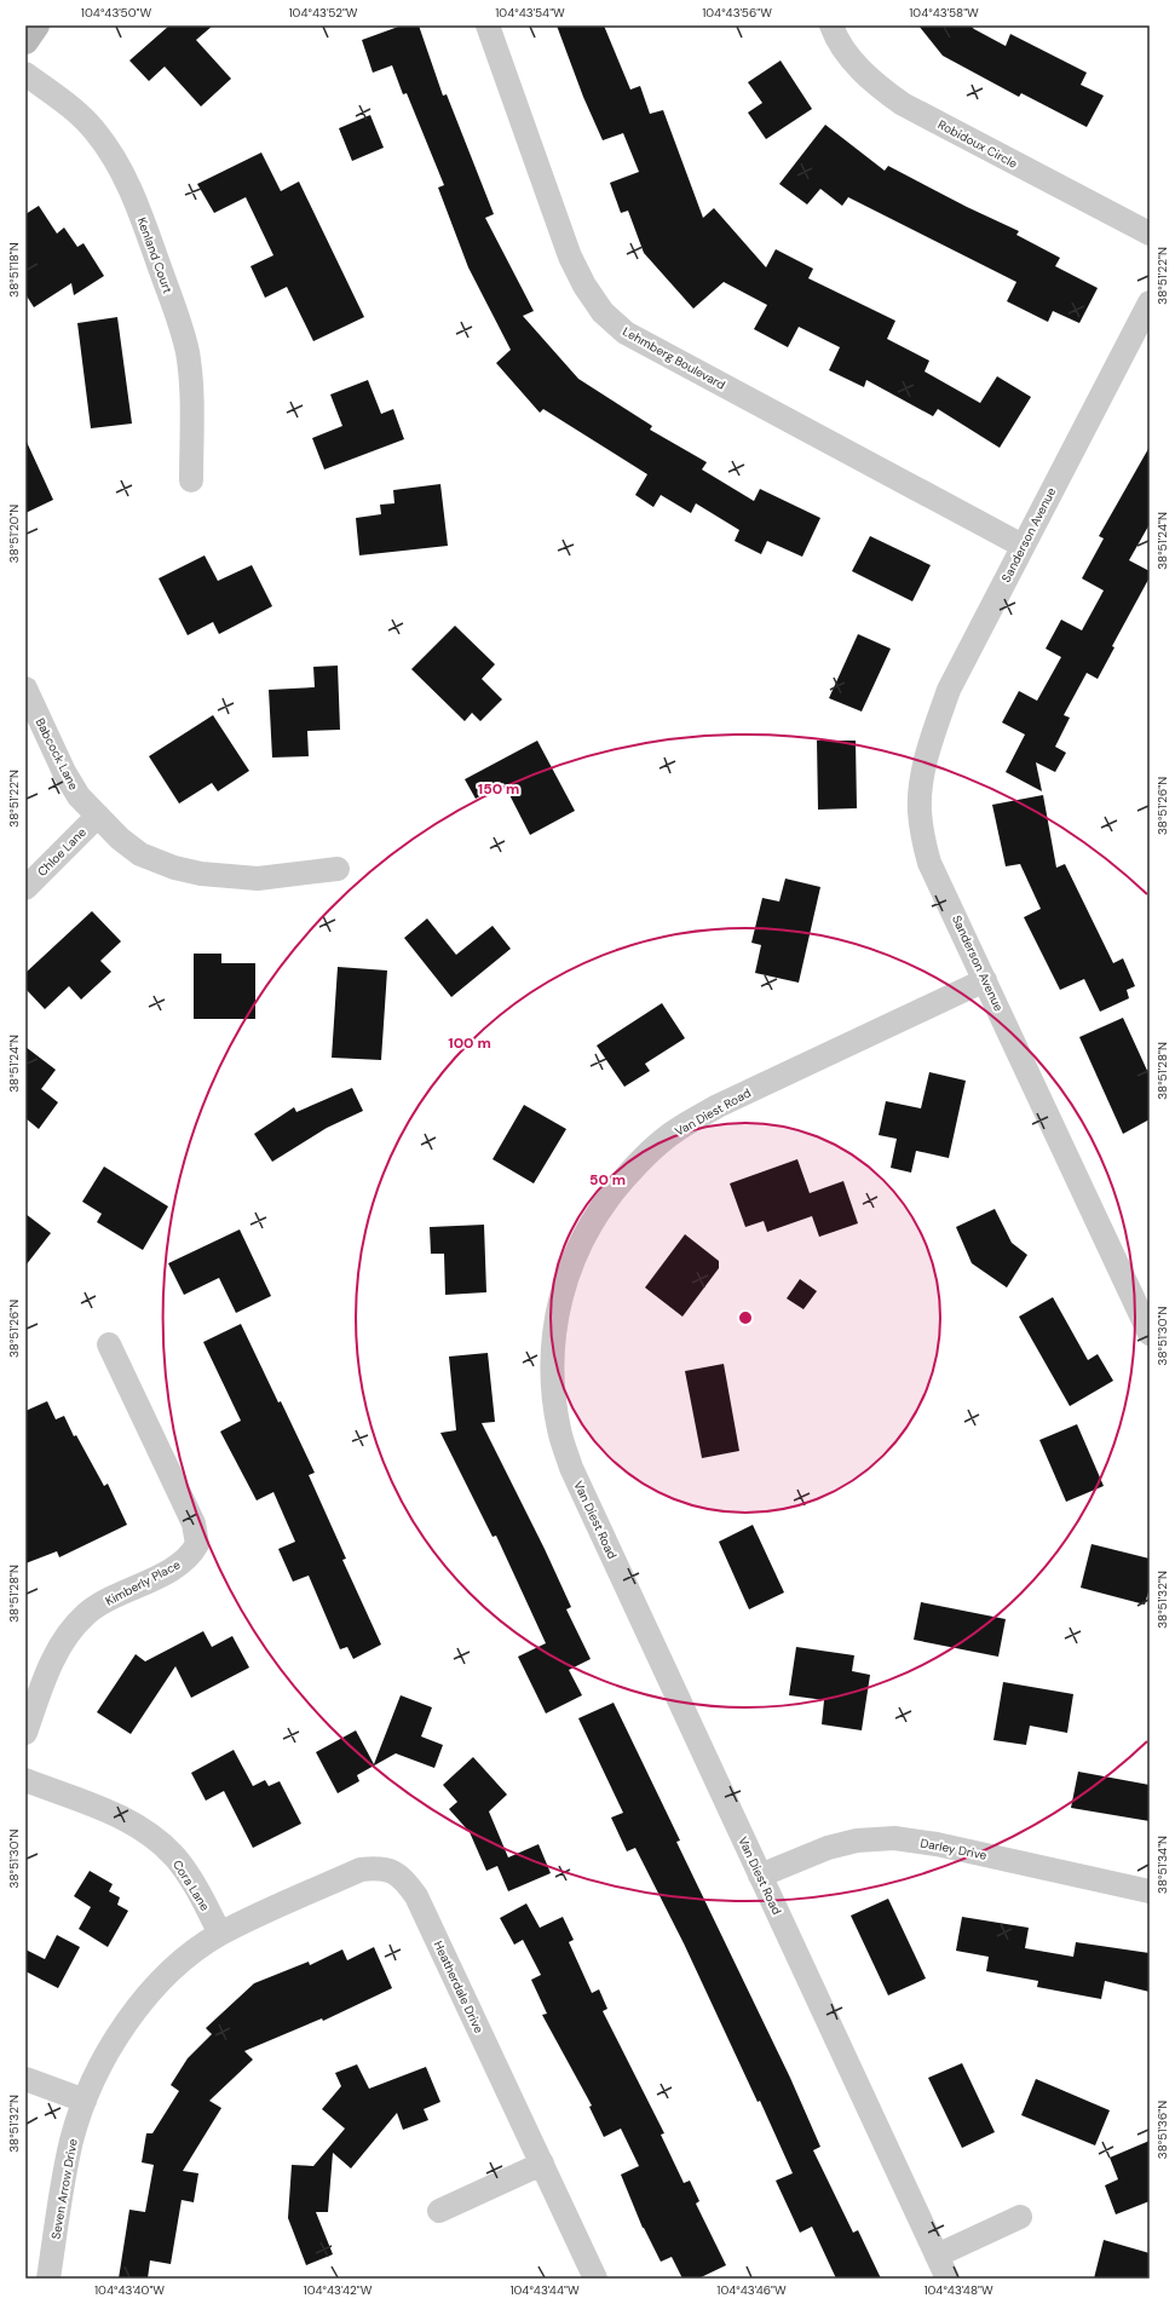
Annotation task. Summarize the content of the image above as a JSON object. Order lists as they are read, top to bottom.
{
  "streets": {
    "street": [
      "Robidoux Circle",
      "Kenland Court",
      "Lehmberg Boulevard",
      "Sanderson Avenue",
      "Babcock Lane",
      "Chloe Lane",
      "Van Diest Road",
      "Kimberly Place",
      "Darley Drive",
      "Cora Lane",
      "Heatherdale Drive",
      "Seven Arrow Drive"
    ]
  },
  "crossings": [
    ["Lehmberg Boulevard", "Sanderson Avenue"],
    ["Sanderson Avenue", "Van Diest Road"],
    ["Babcock Lane", "Chloe Lane"],
    ["Van Diest Road", "Darley Drive"],
    ["Cora Lane", "Heatherdale Drive"],
    ["Cora Lane", "Seven Arrow Drive"],
    ["Heatherdale Drive", "Seven Arrow Drive"]
  ],
  "coordinates": [
    "104°43'50\"W",
    "104°43'52\"W",
    "104°43'54\"W",
    "104°43'56\"W",
    "104°43'58\"W",
    "38°51'18\"N",
    "38°51'22\"N",
    "38°51'20\"N",
    "38°51'24\"N",
    "38°51'26\"N",
    "38°51'28\"N",
    "38°51'30\"N",
    "38°51'32\"N",
    "38°51'34\"N",
    "38°51'36\"N",
    "104°43'40\"W",
    "104°43'42\"W",
    "104°43'44\"W",
    "104°43'46\"W",
    "104°43'48\"W"
  ],
  "rings": ["150 m", "100 m", "50 m"]
}
